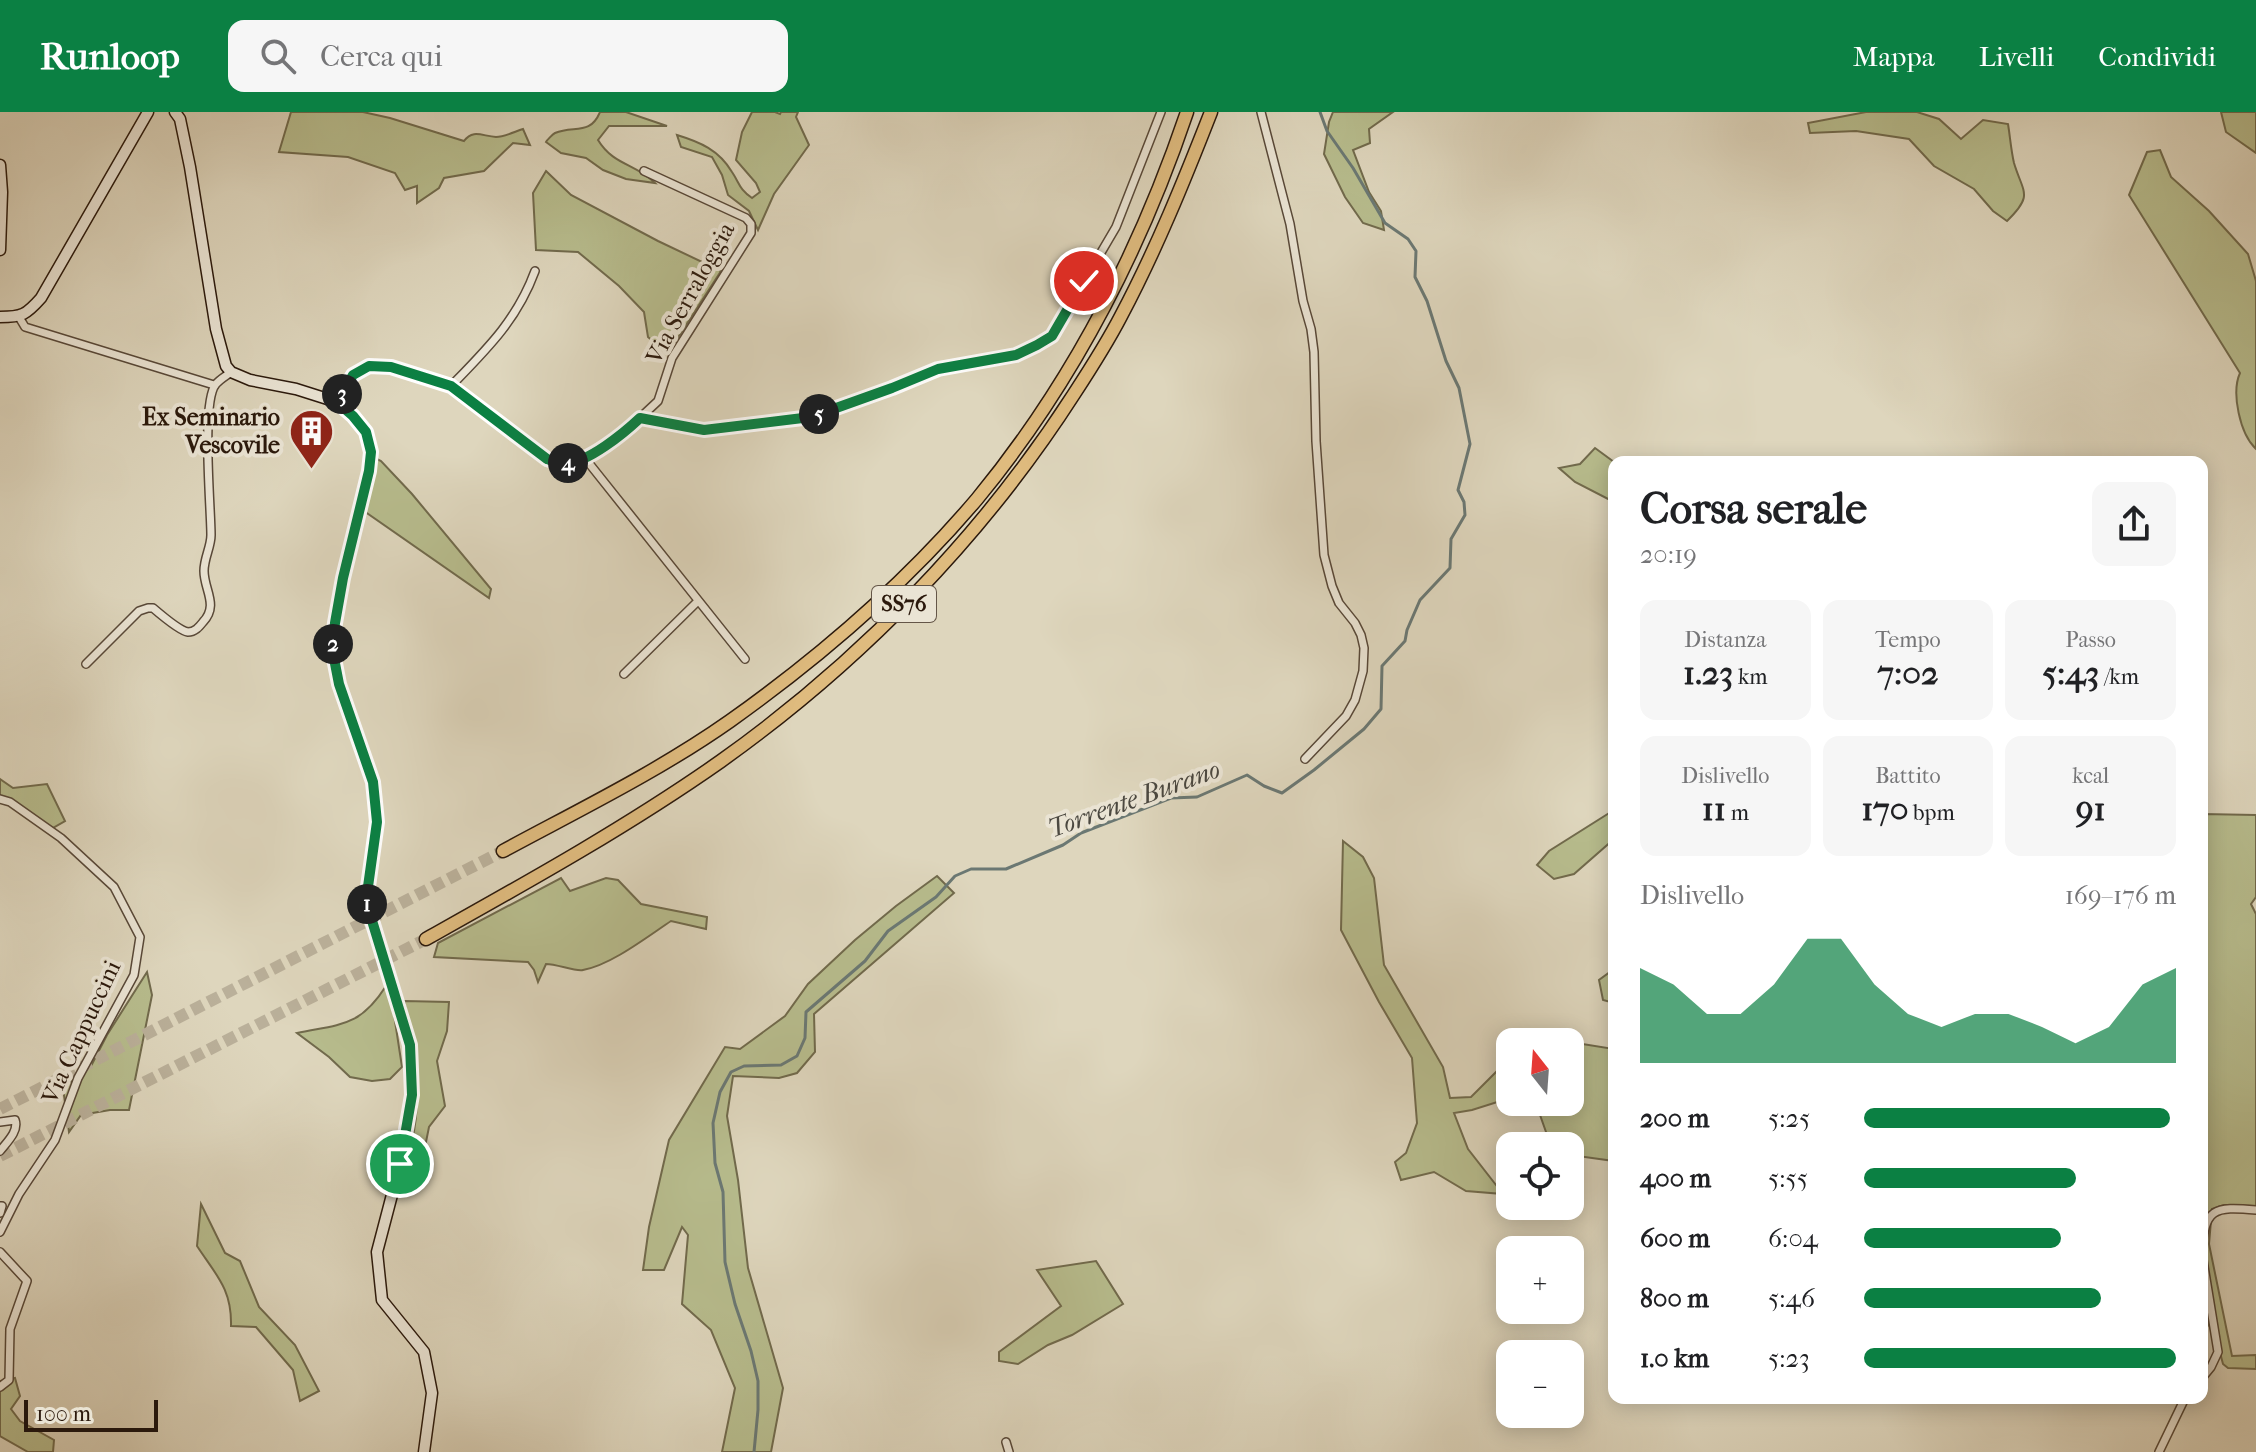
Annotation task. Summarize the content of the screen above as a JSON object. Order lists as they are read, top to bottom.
{
  "streets": {
    "highway": ["SS76"],
    "street": ["Via Serraloggia", "Via Cappuccini"]
  },
  "water": ["Torrente Burano"],
  "places": {
    "building": ["Ex Seminario Vescovile"]
  },
  "scale_bar": "100 m",
  "north": "top",
  "page": {
    "header": "Runloop",
    "search": "Cerca qui",
    "nav": ["Mappa", "Livelli", "Condividi"],
    "pins": [
      "3",
      "5",
      "4",
      "2",
      "1"
    ],
    "heading": ["Corsa serale", "20:19"],
    "stats": [
      ["Distanza", "1.23 km"],
      ["Tempo", "7:02"],
      ["Passo", "5:43 /km"],
      ["Dislivello", "11 m"],
      ["Battito", "170 bpm"],
      ["kcal", "91"]
    ],
    "chart": ["Dislivello", "169–176 m"],
    "map_buttons": ["+", "−"],
    "list": [
      {
        "name": "200 m",
        "note": "5:25"
      },
      {
        "name": "400 m",
        "note": "5:55"
      },
      {
        "name": "600 m",
        "note": "6:04"
      },
      {
        "name": "800 m",
        "note": "5:46"
      },
      {
        "name": "1.0 km",
        "note": "5:23"
      }
    ],
    "scale": "100 m"
  }
}
